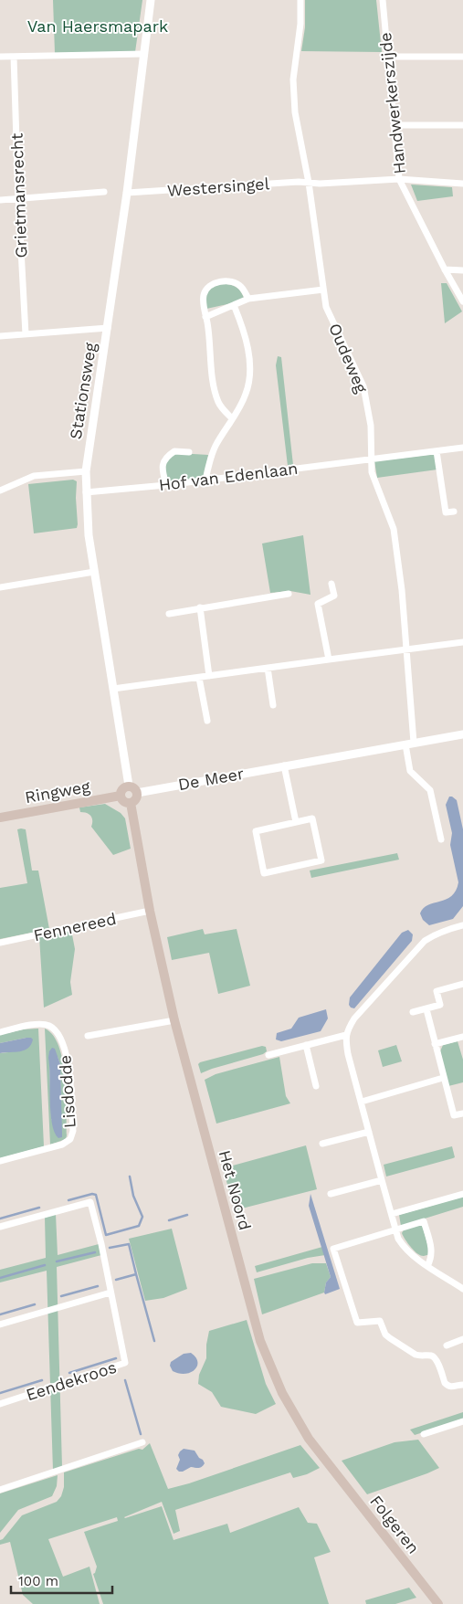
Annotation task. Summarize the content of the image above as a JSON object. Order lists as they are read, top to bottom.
{
  "streets": {
    "main road": ["Ringweg", "Het Noord", "Folgeren"],
    "street": [
      "Handwerkerszijde",
      "Westersingel",
      "Grietmansrecht",
      "Oudeweg",
      "Stationsweg",
      "Hof van Edenlaan",
      "De Meer",
      "Fennereed",
      "Lisdodde",
      "Eendekroos"
    ]
  },
  "crossings": [
    ["Handwerkerszijde", "Westersingel"],
    ["Westersingel", "Oudeweg"],
    ["Westersingel", "Stationsweg"],
    ["Oudeweg", "Hof van Edenlaan"],
    ["Oudeweg", "De Meer"],
    ["Stationsweg", "Hof van Edenlaan"],
    ["Stationsweg", "De Meer"],
    ["Stationsweg", "Ringweg"],
    ["De Meer", "Ringweg"],
    ["Fennereed", "Het Noord"],
    ["Lisdodde", "Het Noord"],
    ["Het Noord", "Folgeren"]
  ],
  "parks": ["Van Haersmapark"],
  "scale_bar": "100 m"
}
